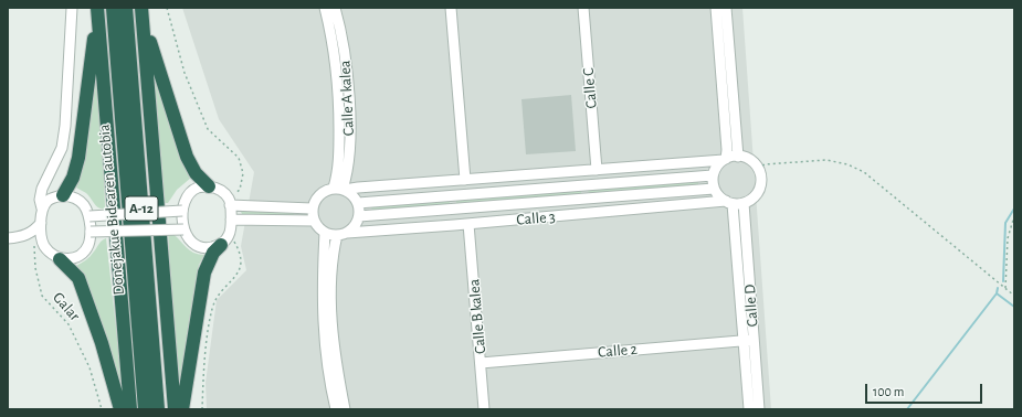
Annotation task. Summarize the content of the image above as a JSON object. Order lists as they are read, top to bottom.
{
  "streets": {
    "highway": ["A-12", "Donejakue Bidearen autobia"],
    "street": [
      "Calle C",
      "Calle A kalea",
      "Calle 3",
      "Calle D",
      "Calle B kalea",
      "Calle 2"
    ],
    "path": ["Galar"]
  },
  "crossings": [
    ["Calle A kalea", "Calle 3"],
    ["Calle 3", "Calle D"],
    ["Calle 3", "Calle B kalea"],
    ["Calle D", "Calle 2"],
    ["Calle B kalea", "Calle 2"]
  ],
  "scale_bar": "100 m"
}
